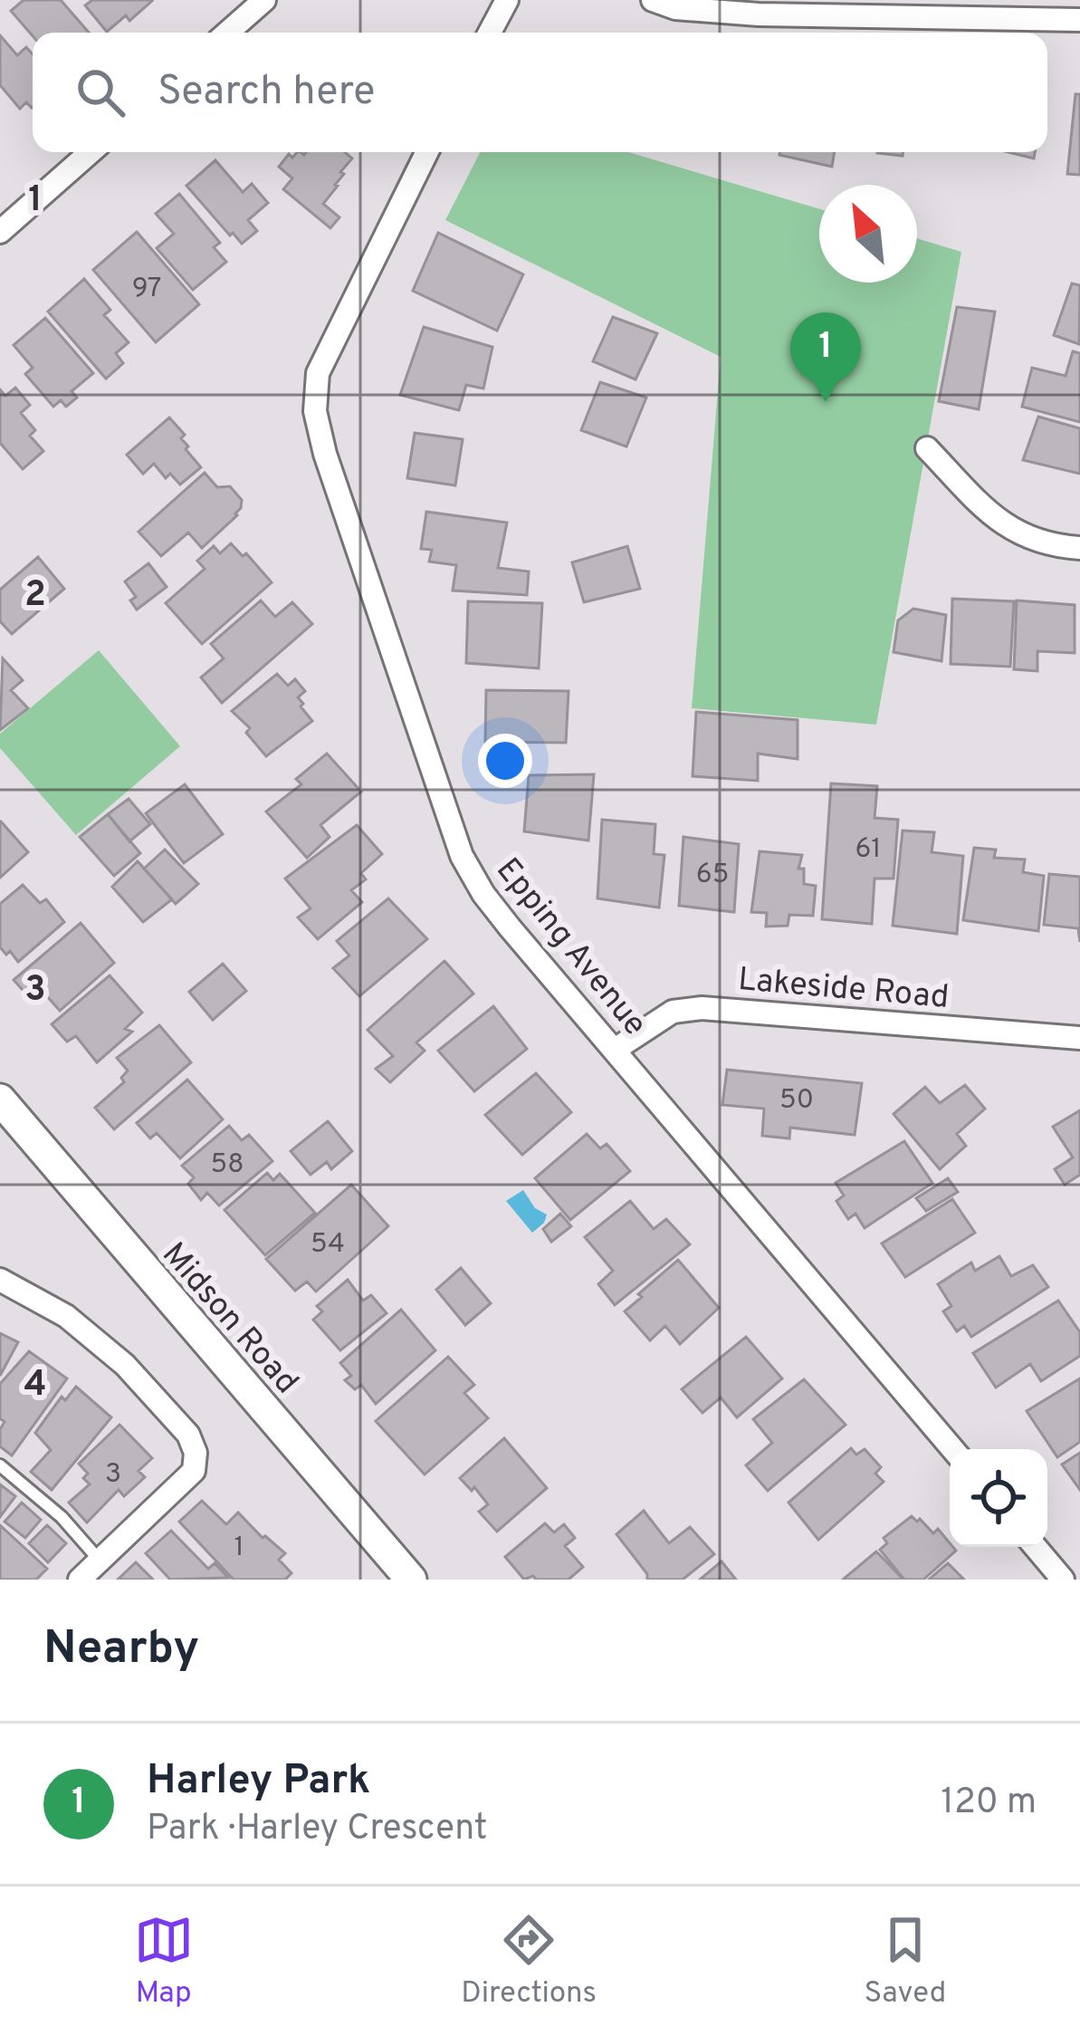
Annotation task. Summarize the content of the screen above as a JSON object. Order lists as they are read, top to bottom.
{
  "streets": {
    "street": ["Epping Avenue", "Lakeside Road", "Midson Road"]
  },
  "crossings": [
    ["Epping Avenue", "Lakeside Road"]
  ],
  "house_numbers": [
    "97",
    "61",
    "65",
    "50",
    "58",
    "54",
    "3",
    "1"
  ],
  "north": "top left",
  "page": {
    "search": "Search here",
    "pins": "1",
    "heading": "Nearby",
    "list": [
      {
        "mark": "1",
        "name": "Harley Park",
        "note": "Park · Harley Crescent",
        "value": "120 m"
      }
    ],
    "nav": ["Map", "Directions", "Saved"]
  },
  "grid": {
    "rows": [
      "1",
      "2",
      "3",
      "4"
    ]
  }
}
